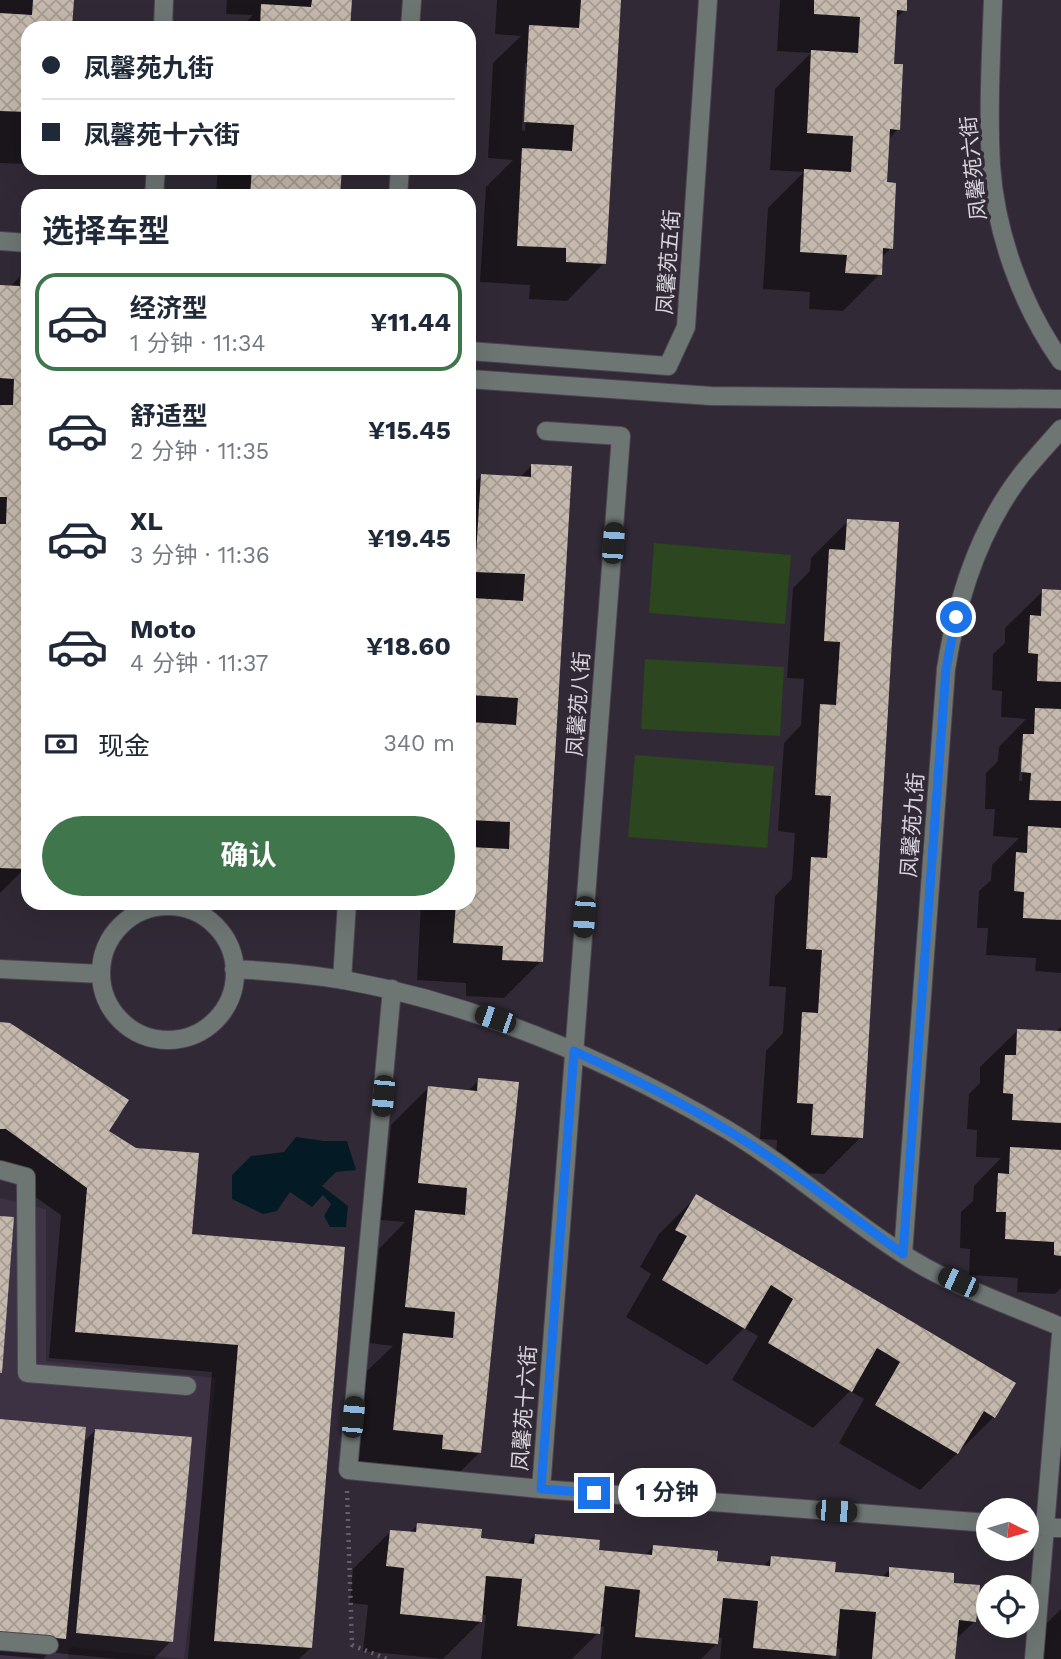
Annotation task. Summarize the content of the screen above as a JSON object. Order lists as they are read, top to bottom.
{
  "streets": {
    "street": [
      "凤馨苑六街",
      "凤馨苑五街",
      "凤馨苑八街",
      "凤馨苑九街",
      "凤馨苑十六街"
    ]
  },
  "crossings": [
    ["凤馨苑八街", "凤馨苑十六街"]
  ],
  "north": "right",
  "page": {
    "banner": ["凤馨苑九街", "凤馨苑十六街"],
    "heading": "选择车型",
    "list": [
      {
        "name": "经济型",
        "note": "1 分钟 · 11:34",
        "value": "¥11.44"
      },
      {
        "name": "舒适型",
        "note": "2 分钟 · 11:35",
        "value": "¥15.45"
      },
      {
        "name": "XL",
        "note": "3 分钟 · 11:36",
        "value": "¥19.45"
      },
      {
        "name": "Moto",
        "note": "4 分钟 · 11:37",
        "value": "¥18.60"
      }
    ],
    "pay": ["现金", "340 m"],
    "buttons": "确认",
    "bubble": "1 分钟"
  }
}
